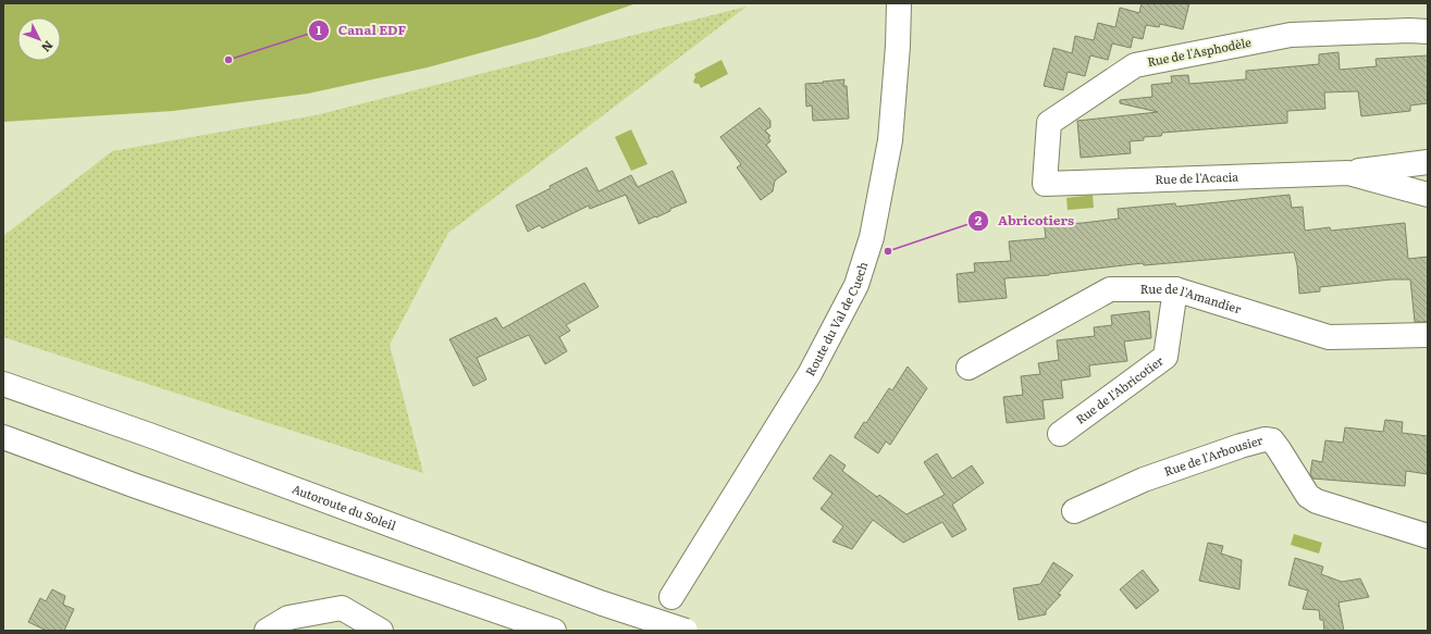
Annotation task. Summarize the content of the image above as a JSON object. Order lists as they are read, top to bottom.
{
  "streets": {
    "main road": [
      "Rue de l'Asphodèle",
      "Rue de l'Acacia",
      "Rue de l'Amandier",
      "Route du Val de Cuech",
      "Rue de l'Abricotier",
      "Rue de l'Arbousier",
      "Autoroute du Soleil"
    ]
  },
  "crossings": [
    ["Rue de l'Asphodèle", "Rue de l'Acacia"],
    ["Rue de l'Amandier", "Rue de l'Abricotier"]
  ],
  "places": ["Canal EDF", "Abricotiers"],
  "north": "bottom right"
}
